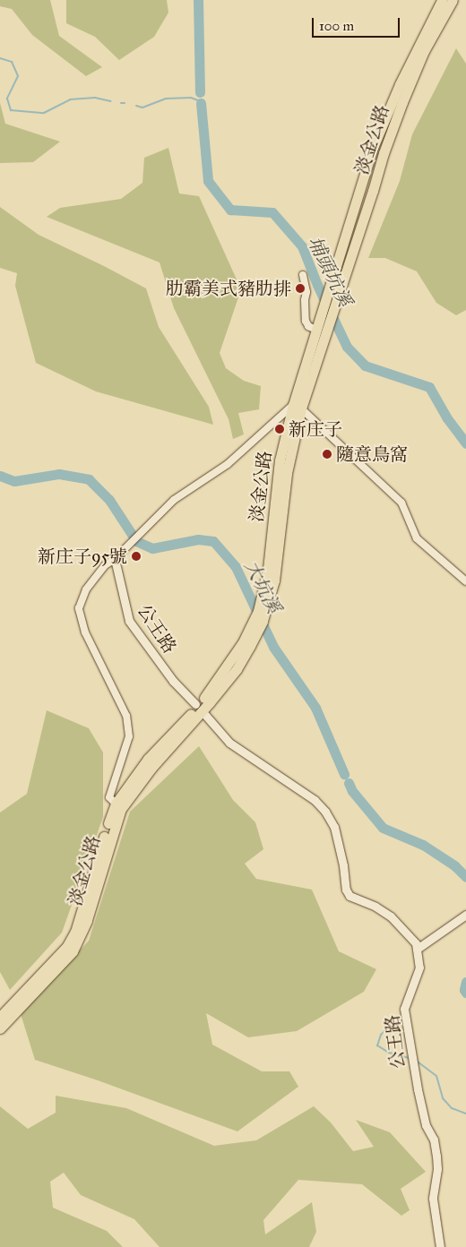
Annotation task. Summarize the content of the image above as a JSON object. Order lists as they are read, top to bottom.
{
  "streets": {
    "main road": ["淡金公路"],
    "street": ["公王路"]
  },
  "crossings": [
    ["淡金公路", "公王路"]
  ],
  "water": ["埔頭坑溪", "大坑溪"],
  "places": [
    "肋霸美式豬肋排",
    "新庄子",
    "隨意鳥窩",
    "新庄子95號"
  ],
  "scale_bar": "100 m"
}
